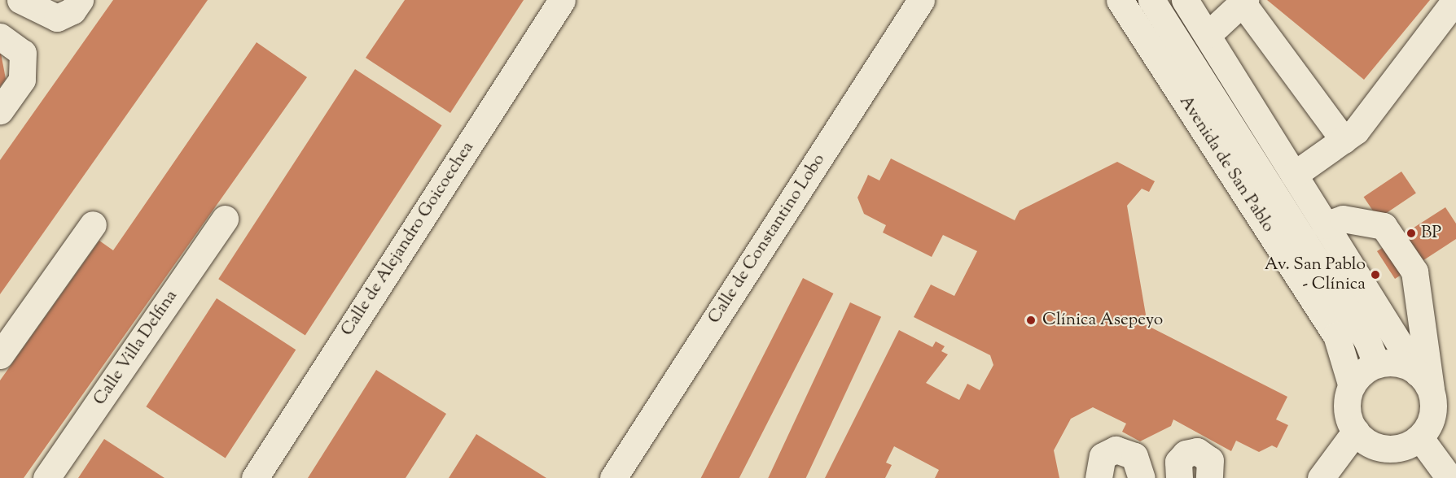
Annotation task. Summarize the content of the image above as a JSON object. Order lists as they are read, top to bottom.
{
  "streets": {
    "street": [
      "Avenida de San Pablo",
      "Calle de Alejandro Goicoechea",
      "Calle de Constantino Lobo",
      "Calle Villa Delfina"
    ]
  },
  "places": ["BP", "Av. San Pablo - Clínica", "Clínica Asepeyo"]
}
